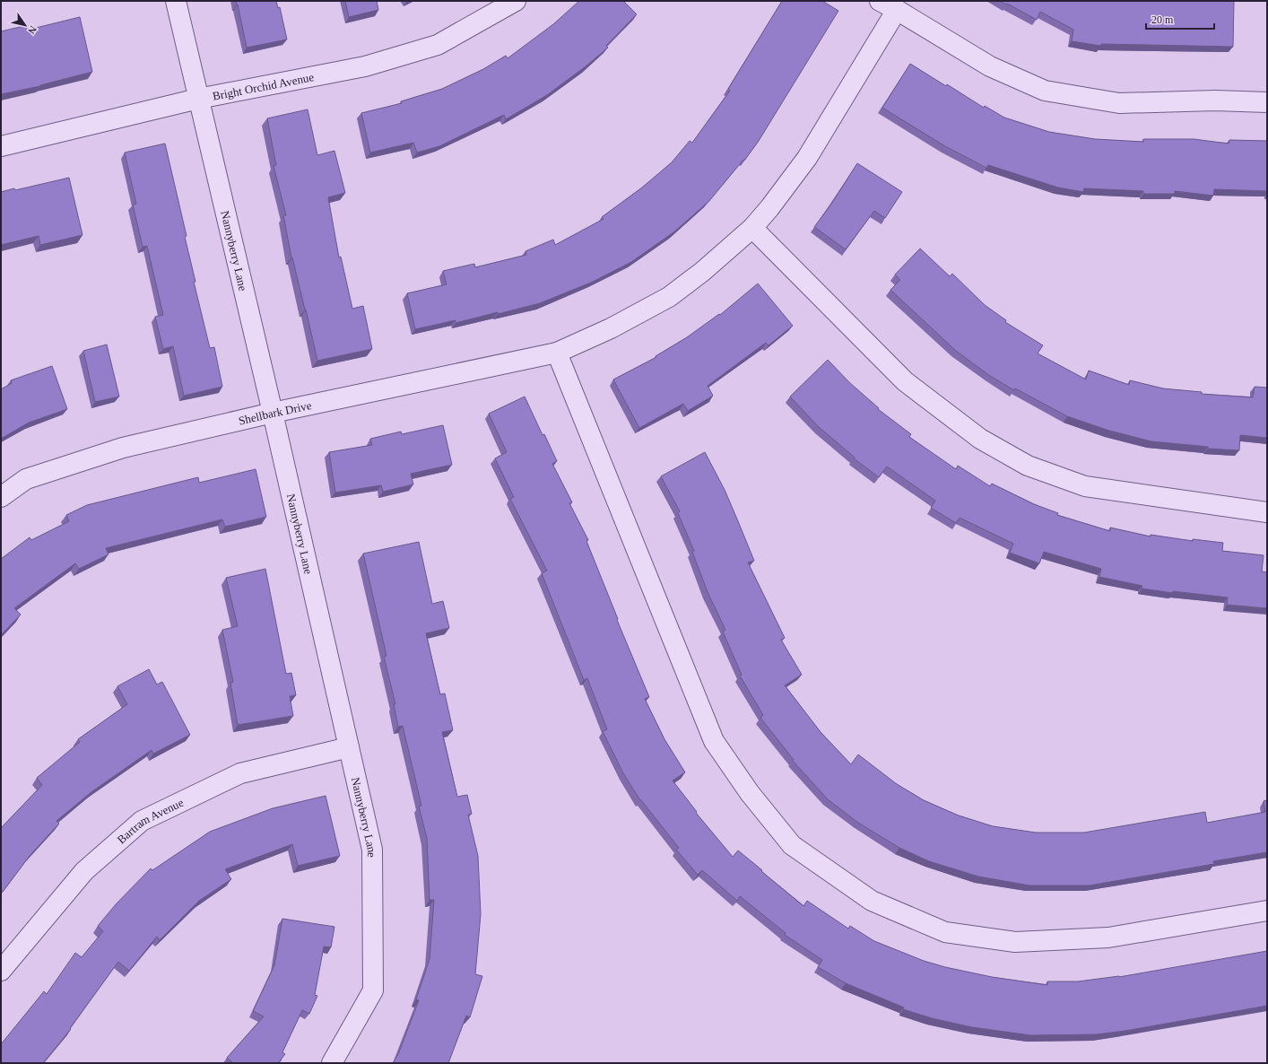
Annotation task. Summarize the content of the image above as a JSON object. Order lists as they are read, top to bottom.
{
  "streets": {
    "street": [
      "Bright Orchid Avenue",
      "Nannyberry Lane",
      "Shellbark Drive",
      "Bartram Avenue"
    ]
  },
  "crossings": [
    ["Bright Orchid Avenue", "Nannyberry Lane"],
    ["Nannyberry Lane", "Shellbark Drive"],
    ["Nannyberry Lane", "Bartram Avenue"]
  ],
  "scale_bar": "20 m",
  "north": "bottom right"
}
